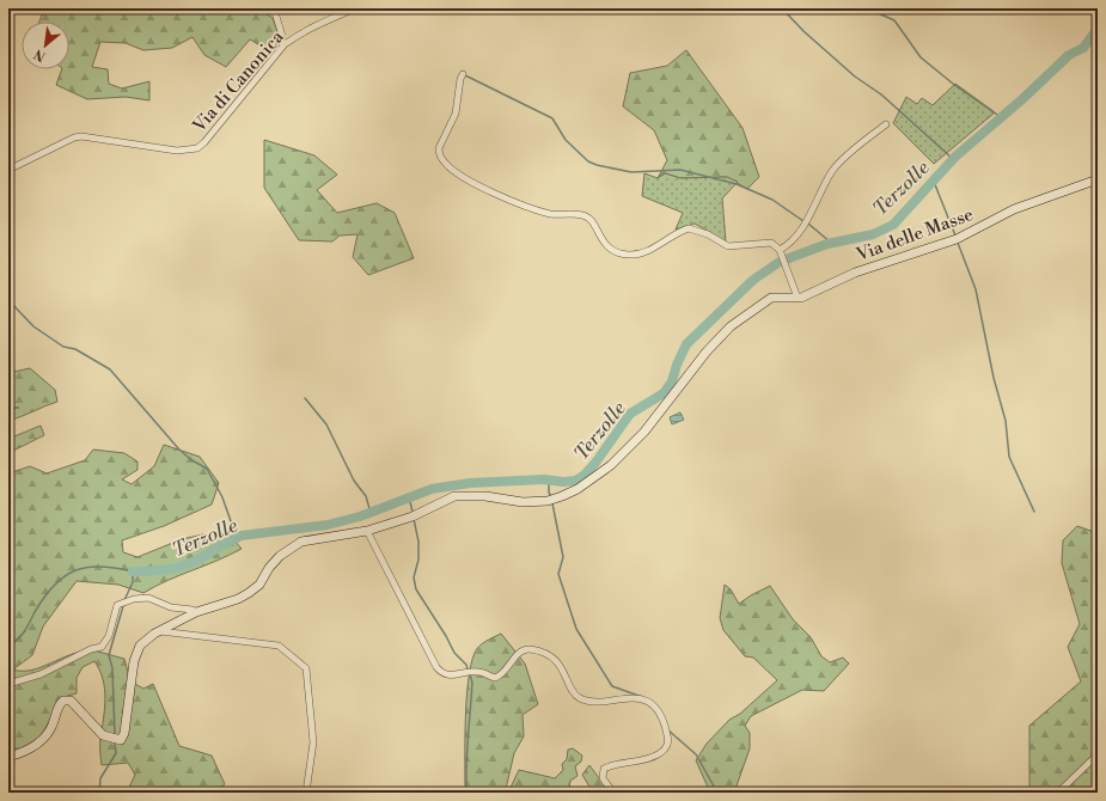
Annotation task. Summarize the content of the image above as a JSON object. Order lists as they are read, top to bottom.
{
  "streets": {
    "street": ["Via di Canonica", "Via delle Masse"]
  },
  "water": ["Terzolle"],
  "north": "bottom left"
}
